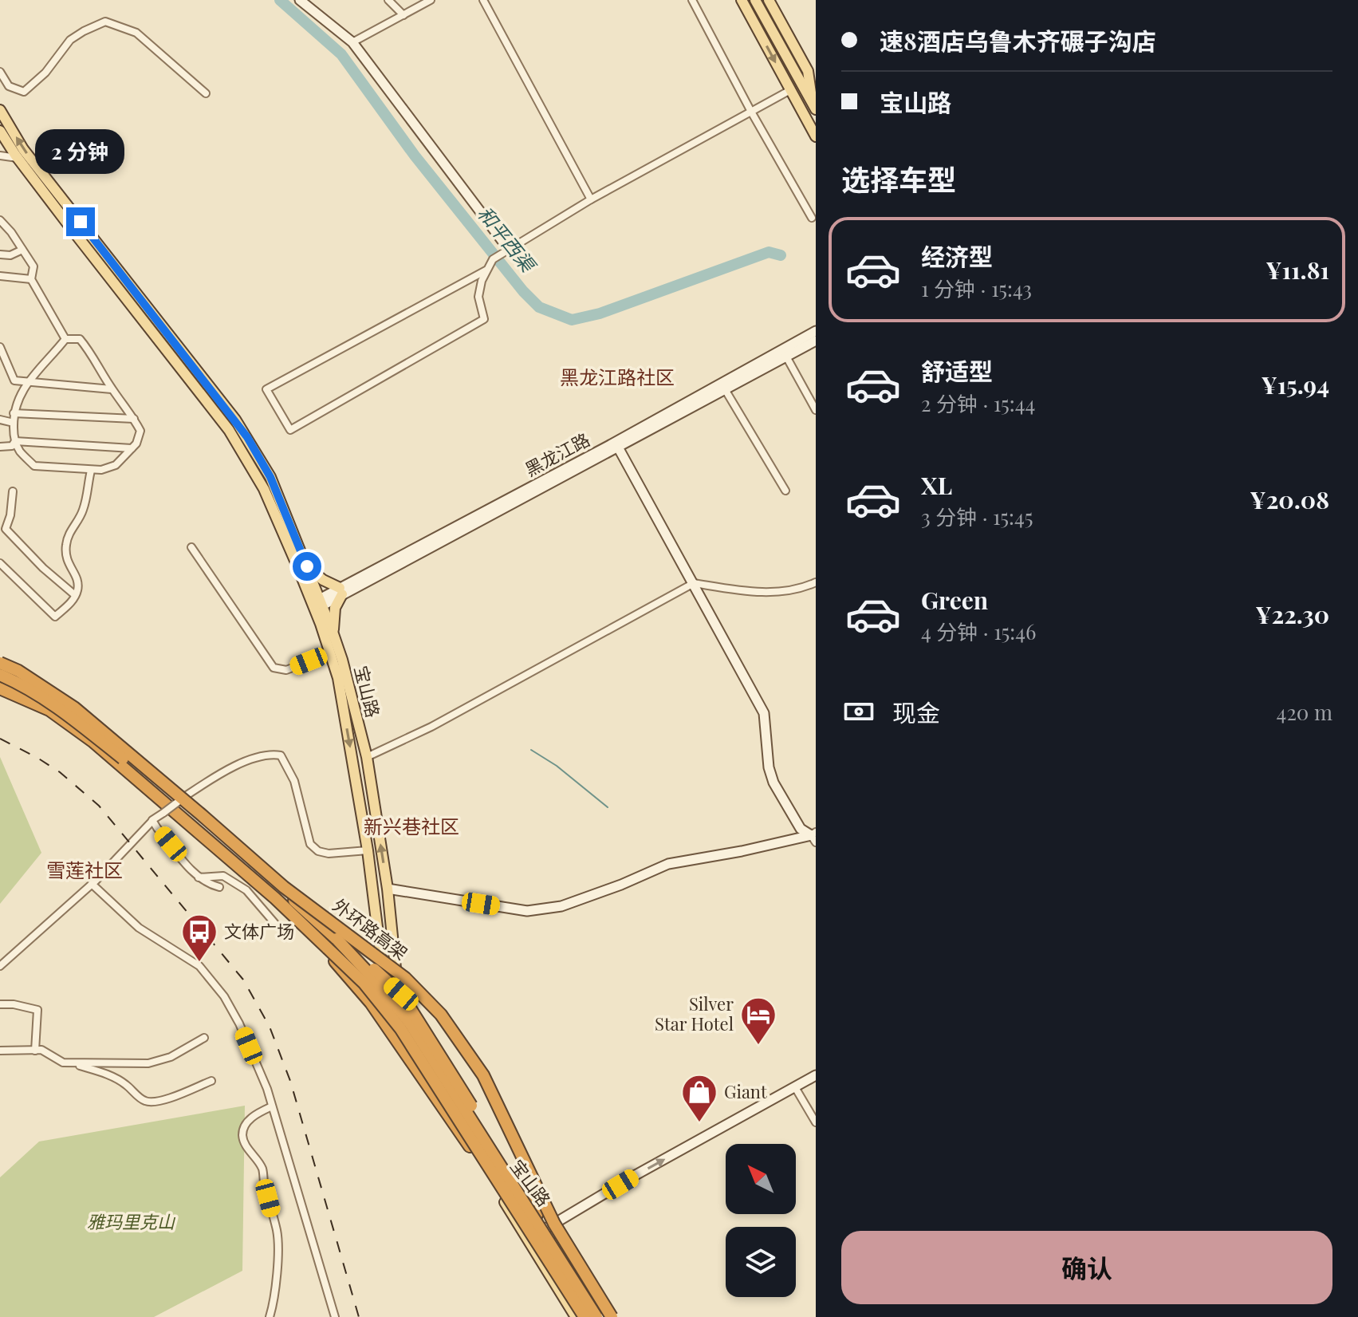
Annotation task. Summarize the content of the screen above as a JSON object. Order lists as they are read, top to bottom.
{
  "streets": {
    "highway": ["外环路高架"],
    "main road": ["宝山路"],
    "street": ["黑龙江路"]
  },
  "crossings": [
    ["黑龙江路", "宝山路"],
    ["宝山路", "外环路高架"]
  ],
  "districts": ["黑龙江路社区", "新兴巷社区", "雪莲社区"],
  "water": ["和平西渠"],
  "parks": ["雅玛里克山"],
  "places": {
    "bus stop": ["文体广场"],
    "hotel": ["Silver Star Hotel"],
    "shop": ["Giant"]
  },
  "north": "top left",
  "page": {
    "banner": ["速8酒店乌鲁木齐碾子沟店", "宝山路"],
    "bubble": "2 分钟",
    "heading": "选择车型",
    "list": [
      {
        "name": "经济型",
        "note": "1 分钟 · 15:43",
        "value": "¥11.81"
      },
      {
        "name": "舒适型",
        "note": "2 分钟 · 15:44",
        "value": "¥15.94"
      },
      {
        "name": "XL",
        "note": "3 分钟 · 15:45",
        "value": "¥20.08"
      },
      {
        "name": "Green",
        "note": "4 分钟 · 15:46",
        "value": "¥22.30"
      }
    ],
    "pay": ["现金", "420 m"],
    "buttons": "确认"
  }
}
